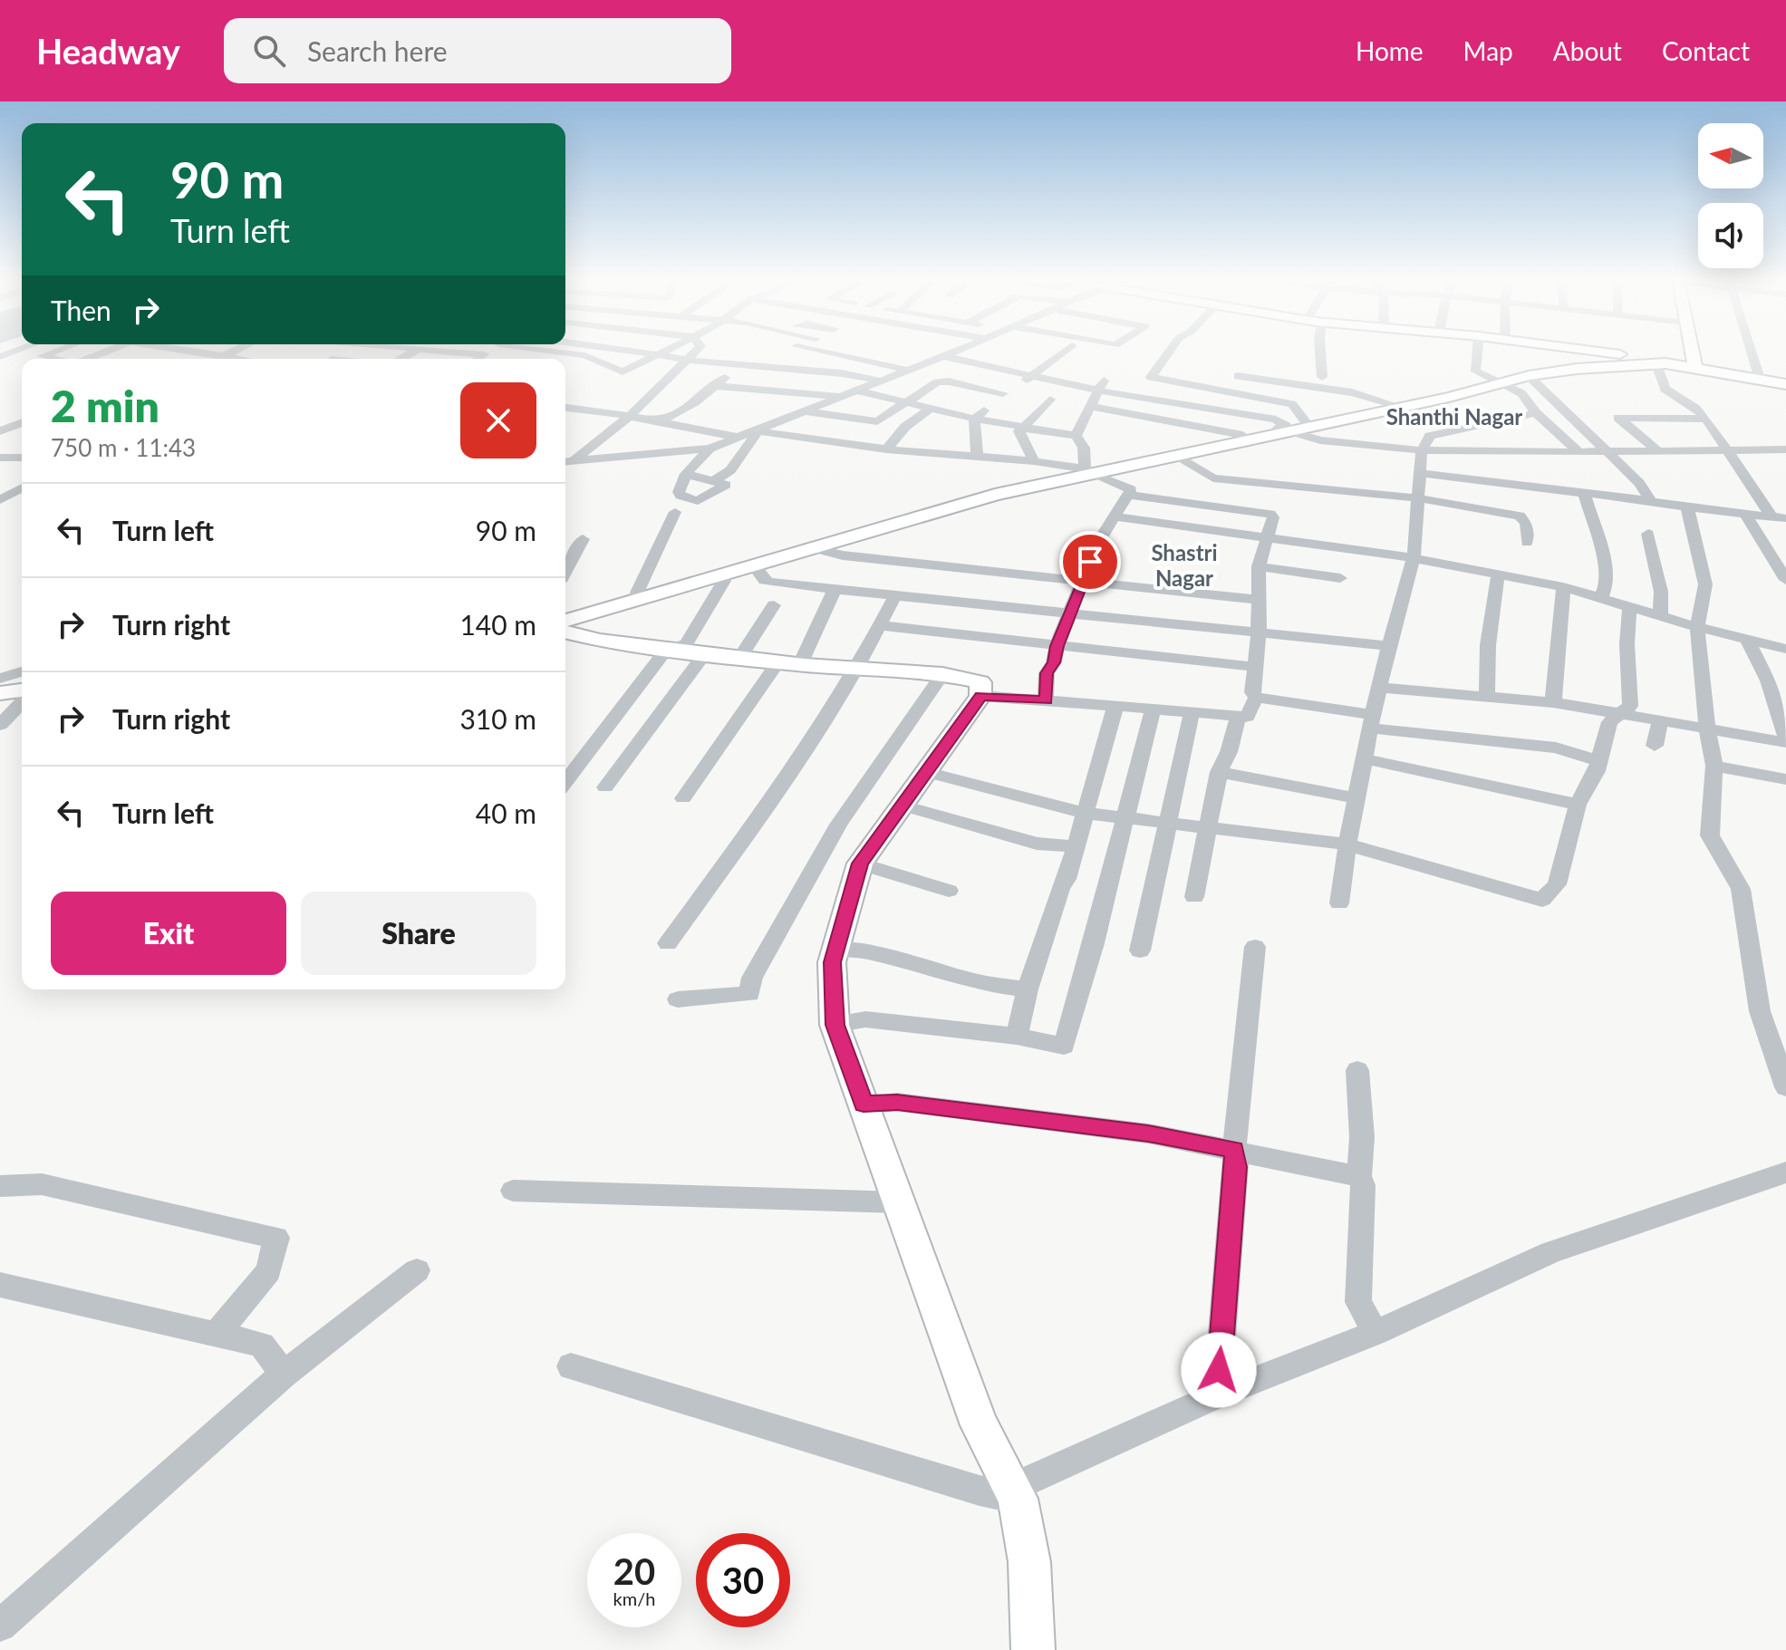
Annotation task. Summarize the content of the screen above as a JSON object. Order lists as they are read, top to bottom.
{
  "districts": ["Shanthi Nagar", "Shastri Nagar"],
  "north": "left",
  "page": {
    "header": "Headway",
    "search": "Search here",
    "nav": [
      "Home",
      "Map",
      "About",
      "Contact"
    ],
    "turn": ["90 m", "Turn left"],
    "then": "Then",
    "heading": ["2 min", "750 m · 11:43"],
    "list": [
      {
        "name": "Turn left",
        "value": "90 m"
      },
      {
        "name": "Turn right",
        "value": "140 m"
      },
      {
        "name": "Turn right",
        "value": "310 m"
      },
      {
        "name": "Turn left",
        "value": "40 m"
      }
    ],
    "buttons": ["Exit", "Share"],
    "speed": "20 km/h",
    "limit": "30"
  }
}
